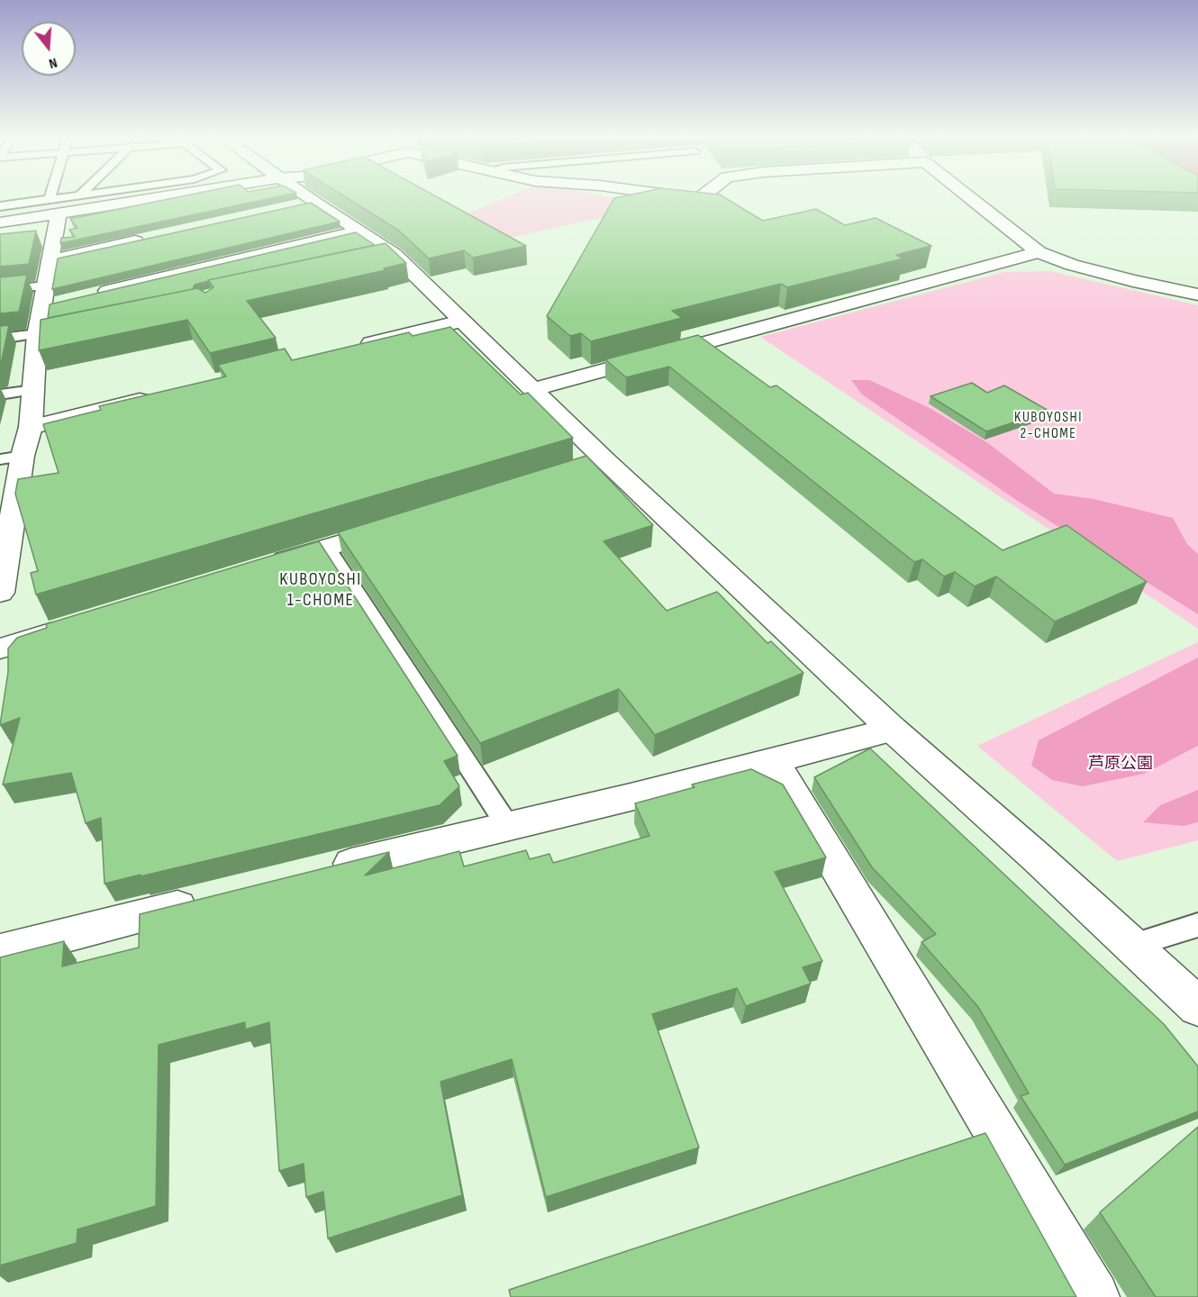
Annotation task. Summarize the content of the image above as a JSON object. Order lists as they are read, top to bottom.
{
  "districts": ["KUBOYOSHI 2-CHOME", "KUBOYOSHI 1-CHOME"],
  "parks": ["芦原公園"],
  "north": "bottom"
}
